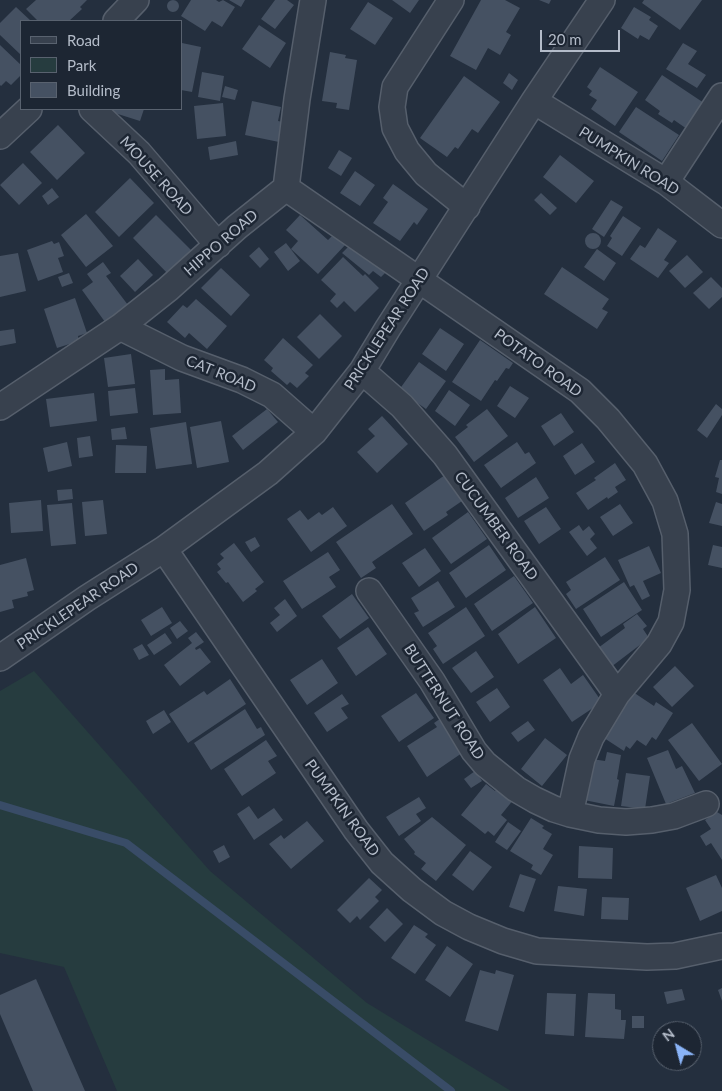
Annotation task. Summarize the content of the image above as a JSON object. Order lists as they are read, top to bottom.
{
  "streets": {
    "street": [
      "PUMPKIN ROAD",
      "MOUSE ROAD",
      "HIPPO ROAD",
      "PRICKLEPEAR ROAD",
      "POTATO ROAD",
      "CAT ROAD",
      "CUCUMBER ROAD",
      "BUTTERNUT ROAD"
    ]
  },
  "crossings": [
    ["PUMPKIN ROAD", "PRICKLEPEAR ROAD"],
    ["MOUSE ROAD", "HIPPO ROAD"],
    ["HIPPO ROAD", "POTATO ROAD"],
    ["HIPPO ROAD", "CAT ROAD"],
    ["PRICKLEPEAR ROAD", "POTATO ROAD"],
    ["PRICKLEPEAR ROAD", "CAT ROAD"],
    ["PRICKLEPEAR ROAD", "CUCUMBER ROAD"],
    ["POTATO ROAD", "CUCUMBER ROAD"],
    ["POTATO ROAD", "BUTTERNUT ROAD"]
  ],
  "legend": ["Road", "Park", "Building"],
  "scale_bar": "20 m",
  "north": "top left"
}
